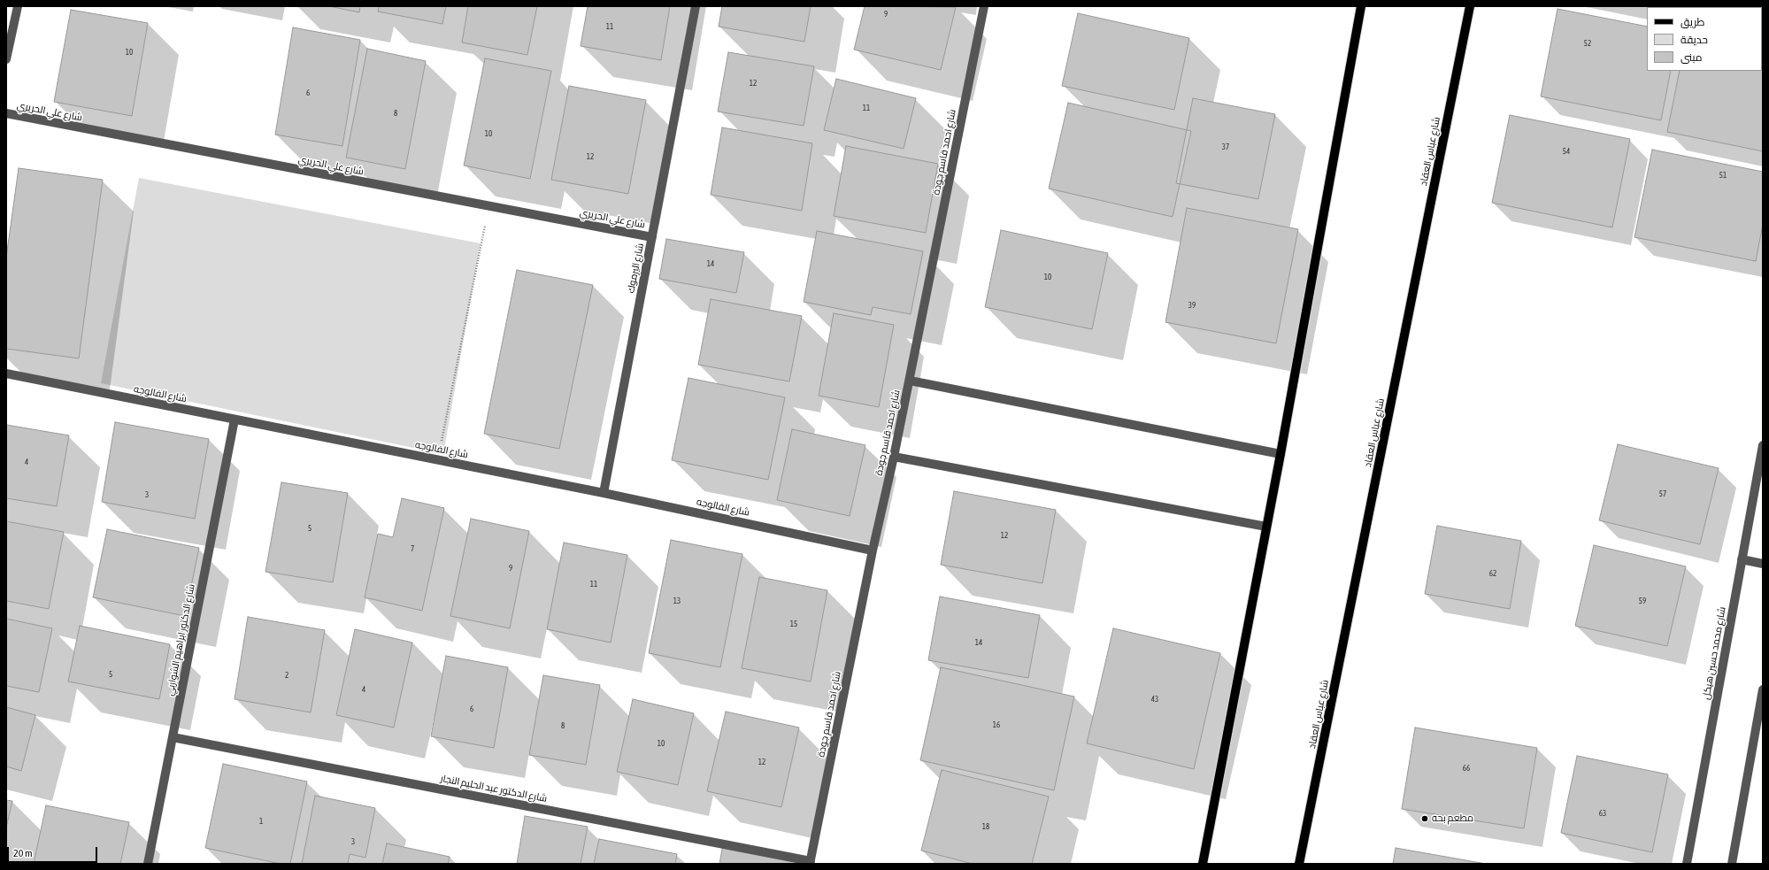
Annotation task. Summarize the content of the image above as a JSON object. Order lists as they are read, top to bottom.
{
  "streets": {
    "main road": ["شارع عباس العقاد"],
    "street": [
      "شارع علي الحريري",
      "شارع احمد قاسم جودة",
      "شارع اليرموك",
      "شارع الفالوجه",
      "شارع الدكتور ابراهيم الشواربي",
      "شارع محمد حسين هيكل",
      "شارع الدكتور عبد الحليم النجار"
    ]
  },
  "crossings": [
    ["شارع علي الحريري", "شارع اليرموك"],
    ["شارع احمد قاسم جودة", "شارع الفالوجه"],
    ["شارع احمد قاسم جودة", "شارع الدكتور عبد الحليم النجار"],
    ["شارع اليرموك", "شارع الفالوجه"],
    ["شارع الفالوجه", "شارع الدكتور ابراهيم الشواربي"],
    ["شارع الدكتور ابراهيم الشواربي", "شارع الدكتور عبد الحليم النجار"]
  ],
  "places": ["مطعم بحه"],
  "house_numbers": [
    "9",
    "11",
    "52",
    "10",
    "12",
    "6",
    "11",
    "8",
    "10",
    "37",
    "54",
    "12",
    "51",
    "14",
    "10",
    "39",
    "4",
    "57",
    "3",
    "5",
    "12",
    "7",
    "9",
    "62",
    "11",
    "13",
    "59",
    "15",
    "14",
    "5",
    "2",
    "4",
    "43",
    "6",
    "16",
    "8",
    "10",
    "12",
    "66",
    "63",
    "1",
    "18",
    "3"
  ],
  "legend": ["طريق", "حديقة", "مبنى"],
  "scale_bar": "20 m"
}
